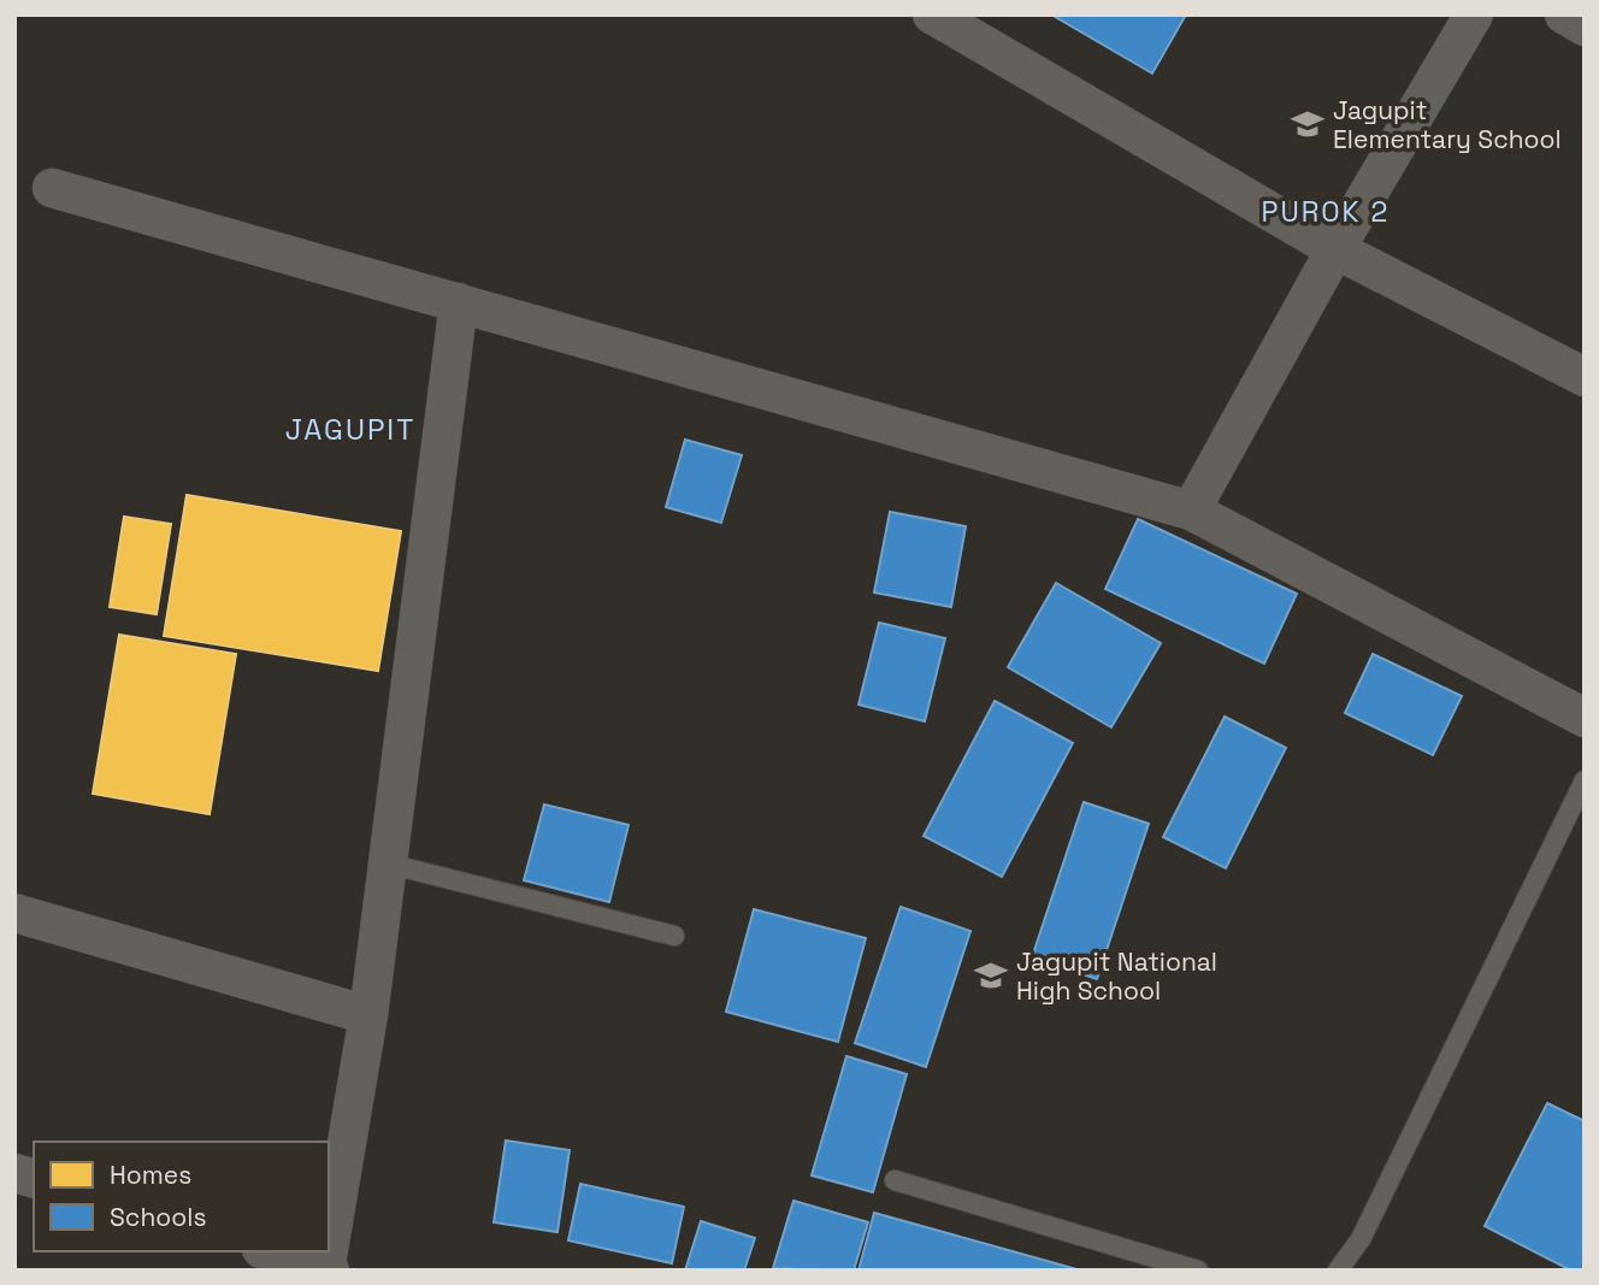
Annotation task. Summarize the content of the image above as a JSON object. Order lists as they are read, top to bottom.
{
  "districts": ["PUROK 2", "JAGUPIT"],
  "places": {
    "school or university": ["Jagupit Elementary School", "Jagupit National High School"]
  },
  "legend": ["Homes", "Schools"]
}
